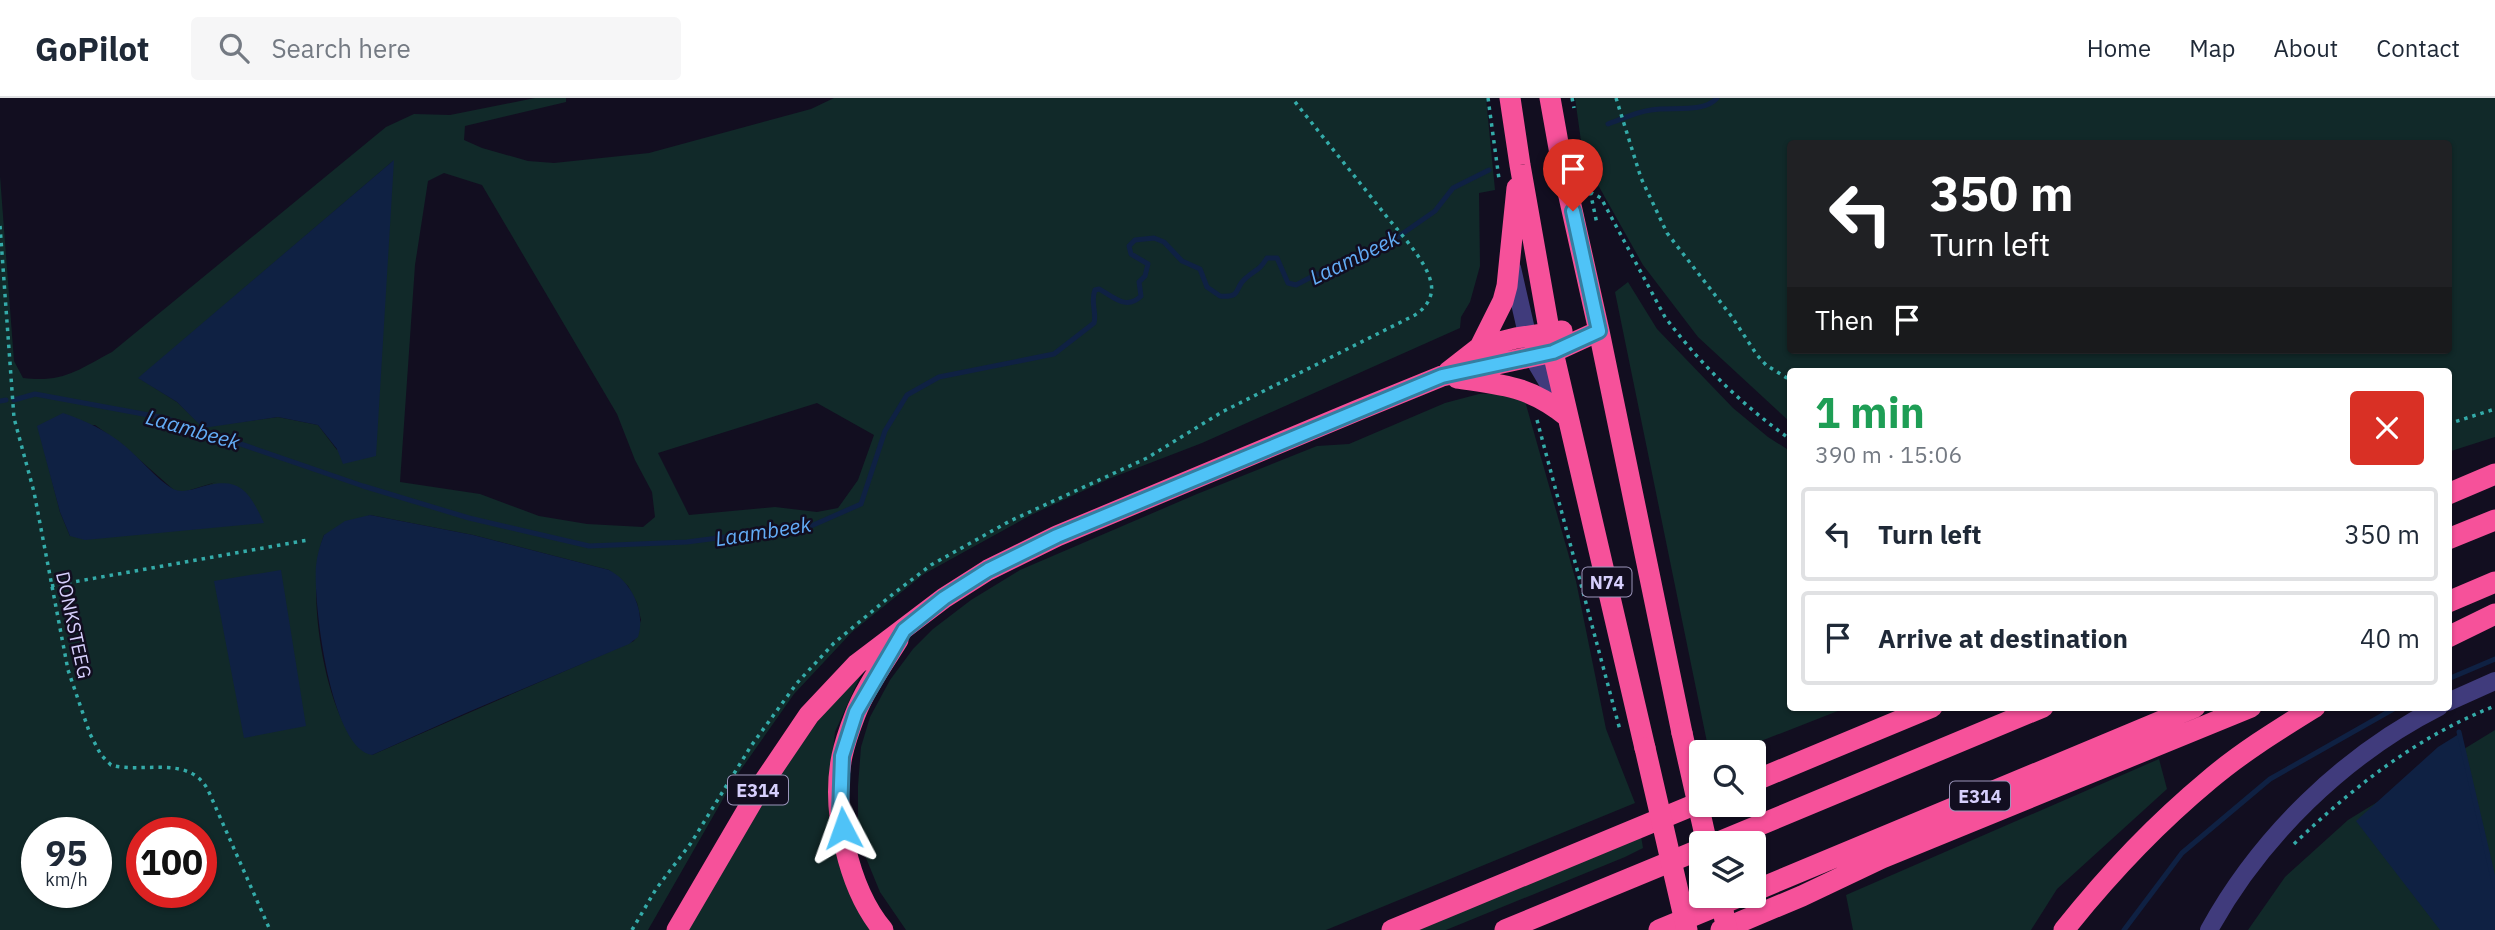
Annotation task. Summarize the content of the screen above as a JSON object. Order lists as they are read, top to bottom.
{
  "streets": {
    "highway": ["N74", "E314"],
    "path": ["DONKSTEEG"]
  },
  "crossings": [
    ["N74", "E314"]
  ],
  "water": ["Laambeek"],
  "page": {
    "header": "GoPilot",
    "search": "Search here",
    "nav": [
      "Home",
      "Map",
      "About",
      "Contact"
    ],
    "turn": ["350 m", "Turn left"],
    "then": "Then",
    "heading": ["1 min", "390 m · 15:06"],
    "list": [
      {
        "name": "Turn left",
        "value": "350 m"
      },
      {
        "name": "Arrive at destination",
        "value": "40 m"
      }
    ],
    "speed": "95 km/h",
    "limit": "100"
  }
}
